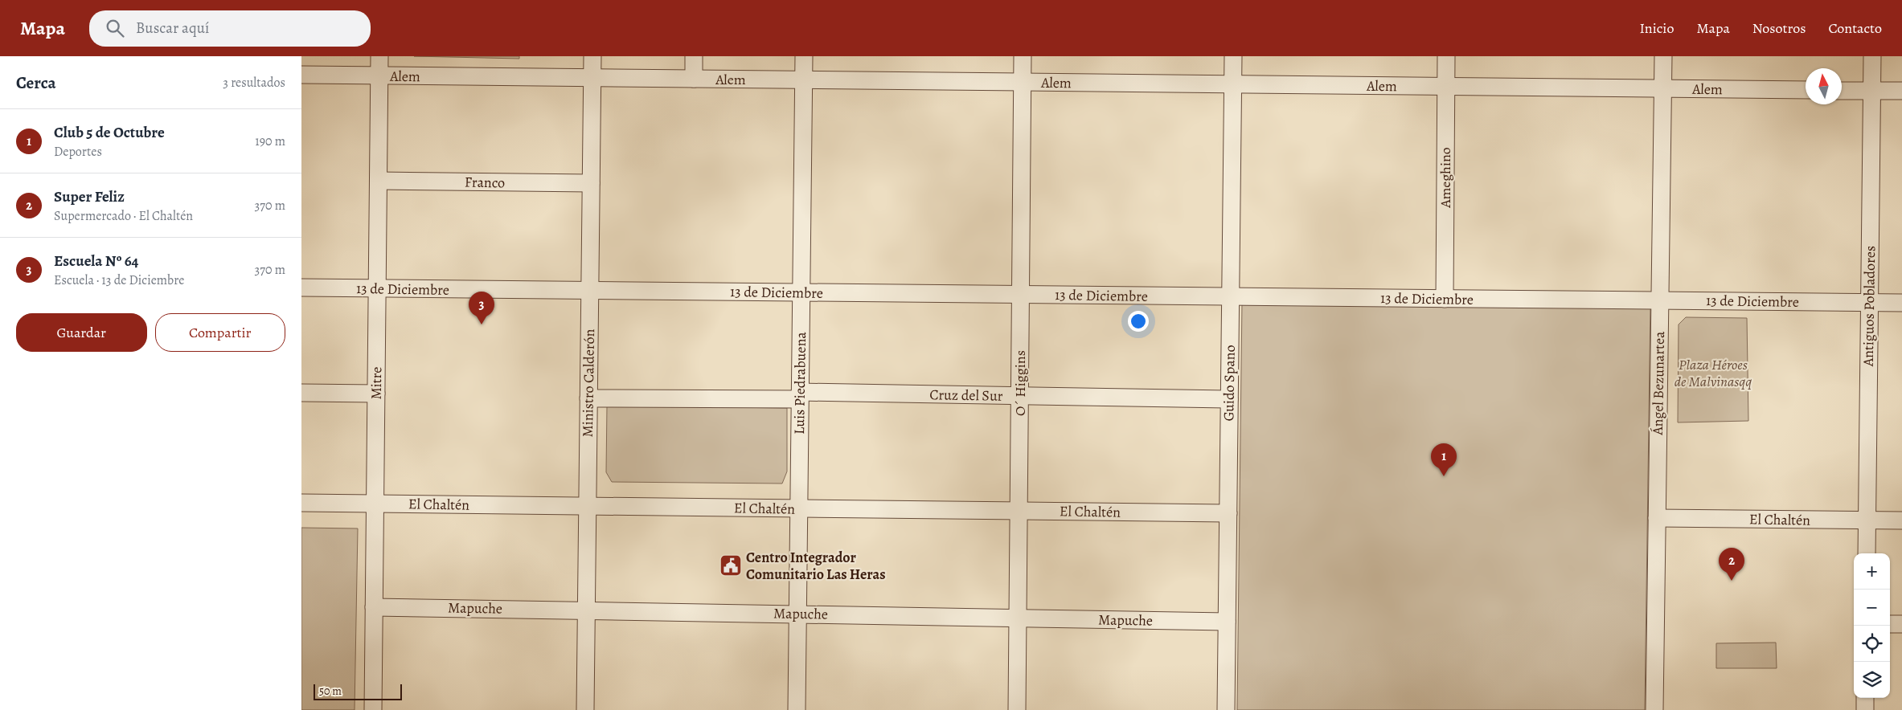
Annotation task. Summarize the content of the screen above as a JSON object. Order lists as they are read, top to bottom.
{
  "streets": {
    "street": [
      "Alem",
      "Ameghino",
      "Franco",
      "13 de Diciembre",
      "Antiguos Pobladores",
      "Mitre",
      "Ministro Calderón",
      "Luis Piedrabuena",
      "O´ Higgins",
      "Guido Spano",
      "Ángel Bezunartea",
      "Cruz del Sur",
      "El Chaltén",
      "Mapuche"
    ]
  },
  "crossings": [
    ["Alem", "Ameghino"],
    ["Alem", "Mitre"],
    ["Alem", "Ministro Calderón"],
    ["Alem", "Luis Piedrabuena"],
    ["Alem", "O´ Higgins"],
    ["Alem", "Guido Spano"],
    ["Alem", "Ángel Bezunartea"],
    ["Ameghino", "13 de Diciembre"],
    ["Franco", "Mitre"],
    ["Franco", "Ministro Calderón"],
    ["13 de Diciembre", "Antiguos Pobladores"],
    ["13 de Diciembre", "Mitre"],
    ["13 de Diciembre", "Ministro Calderón"],
    ["13 de Diciembre", "Luis Piedrabuena"],
    ["13 de Diciembre", "O´ Higgins"],
    ["13 de Diciembre", "Guido Spano"],
    ["13 de Diciembre", "Ángel Bezunartea"],
    ["Antiguos Pobladores", "El Chaltén"],
    ["Mitre", "El Chaltén"],
    ["Mitre", "Mapuche"],
    ["Ministro Calderón", "Cruz del Sur"],
    ["Ministro Calderón", "El Chaltén"],
    ["Ministro Calderón", "Mapuche"],
    ["Luis Piedrabuena", "Cruz del Sur"],
    ["Luis Piedrabuena", "El Chaltén"],
    ["Luis Piedrabuena", "Mapuche"],
    ["O´ Higgins", "Cruz del Sur"],
    ["O´ Higgins", "El Chaltén"],
    ["O´ Higgins", "Mapuche"],
    ["Guido Spano", "Cruz del Sur"],
    ["Guido Spano", "El Chaltén"],
    ["Guido Spano", "Mapuche"],
    ["Ángel Bezunartea", "El Chaltén"]
  ],
  "parks": ["Plaza Héroes de Malvinasqq"],
  "places": {
    "public building": ["Centro Integrador Comunitario Las Heras"]
  },
  "scale_bar": "50 m",
  "north": "top",
  "page": {
    "header": "Mapa",
    "search": "Buscar aquí",
    "nav": [
      "Inicio",
      "Mapa",
      "Nosotros",
      "Contacto"
    ],
    "heading": ["Cerca", "3 resultados"],
    "list": [
      {
        "mark": "1",
        "name": "Club 5 de Octubre",
        "note": "Deportes",
        "value": "190 m"
      },
      {
        "mark": "2",
        "name": "Super Feliz",
        "note": "Supermercado · El Chaltén",
        "value": "370 m"
      },
      {
        "mark": "3",
        "name": "Escuela Nº 64",
        "note": "Escuela · 13 de Diciembre",
        "value": "370 m"
      }
    ],
    "pins": ["3", "1", "2"],
    "buttons": ["Guardar", "Compartir"],
    "map_buttons": ["+", "−"],
    "scale": "50 m"
  }
}
